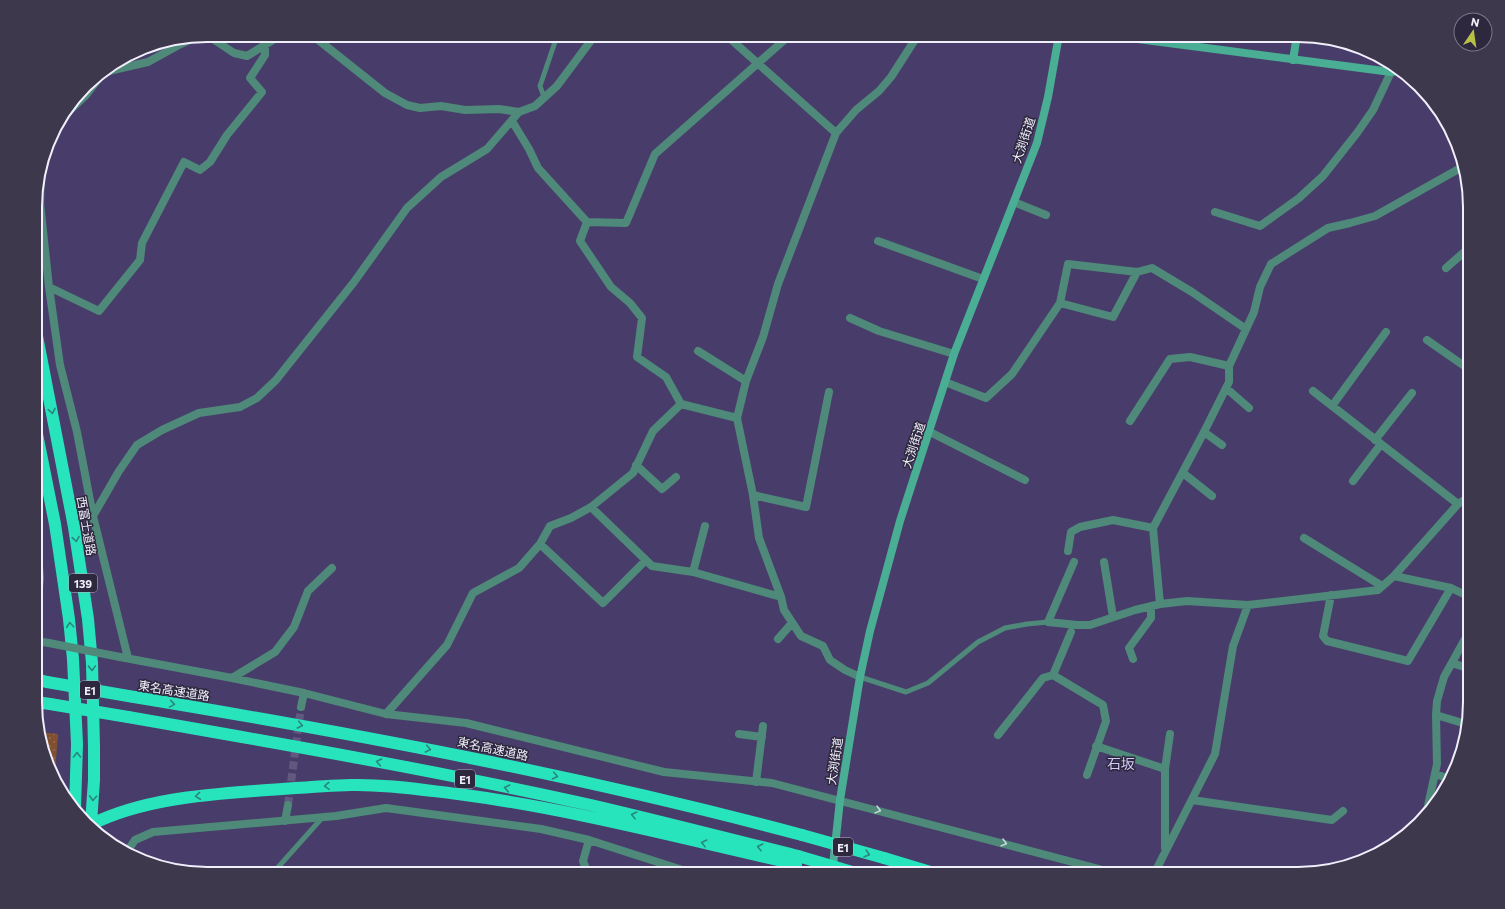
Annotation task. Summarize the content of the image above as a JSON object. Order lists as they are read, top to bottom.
{
  "streets": {
    "highway": [
      "西富士道路",
      "139",
      "E1",
      "東名高速道路"
    ],
    "street": ["大渕街道"]
  },
  "districts": ["石坂"],
  "north": "top"
}
